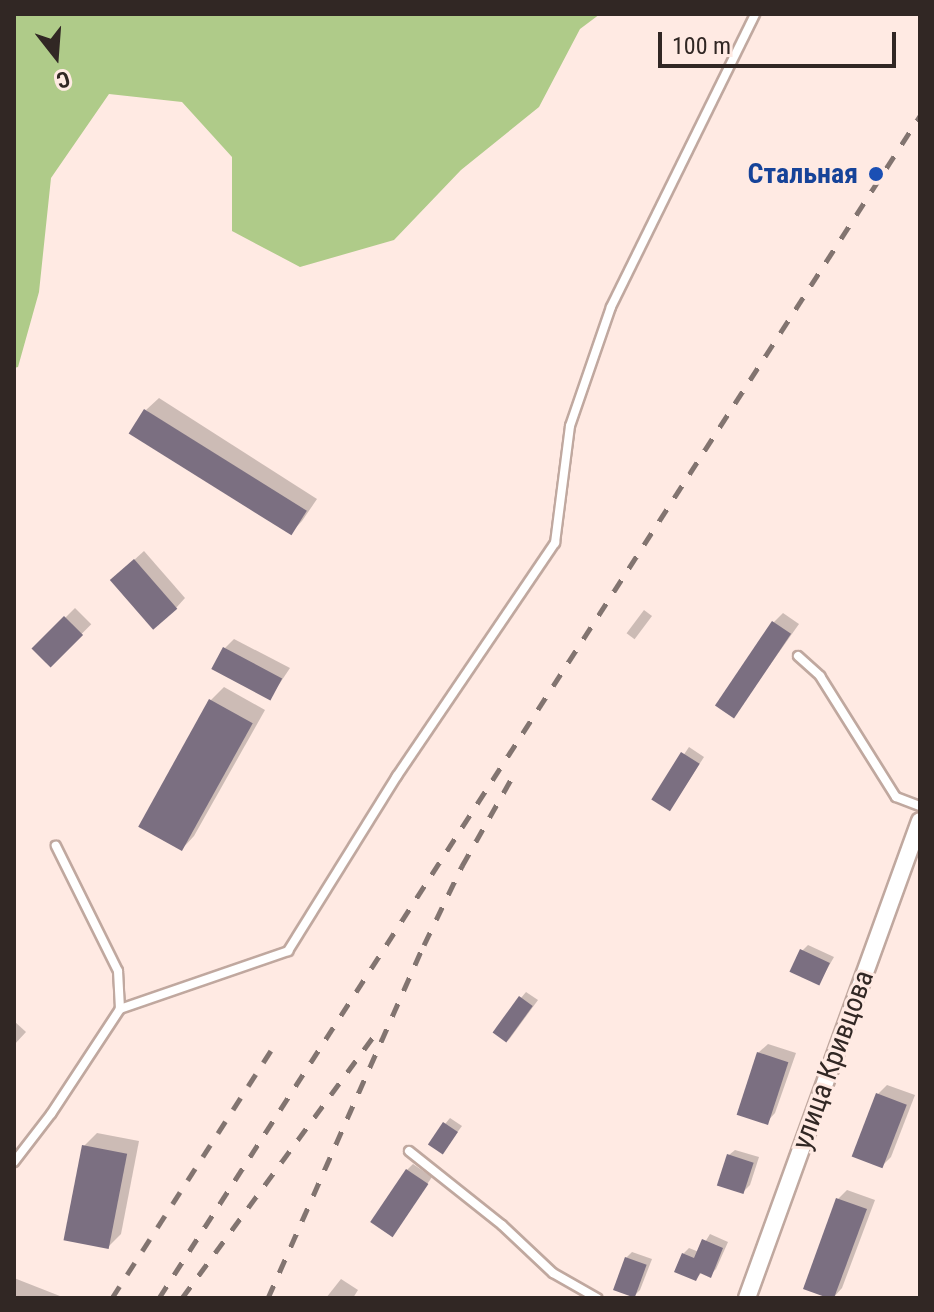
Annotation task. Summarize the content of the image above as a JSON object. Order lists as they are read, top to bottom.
{
  "streets": {
    "street": ["улица Кривцова"]
  },
  "places": ["Стальная"],
  "scale_bar": "100 m",
  "north": "bottom"
}
